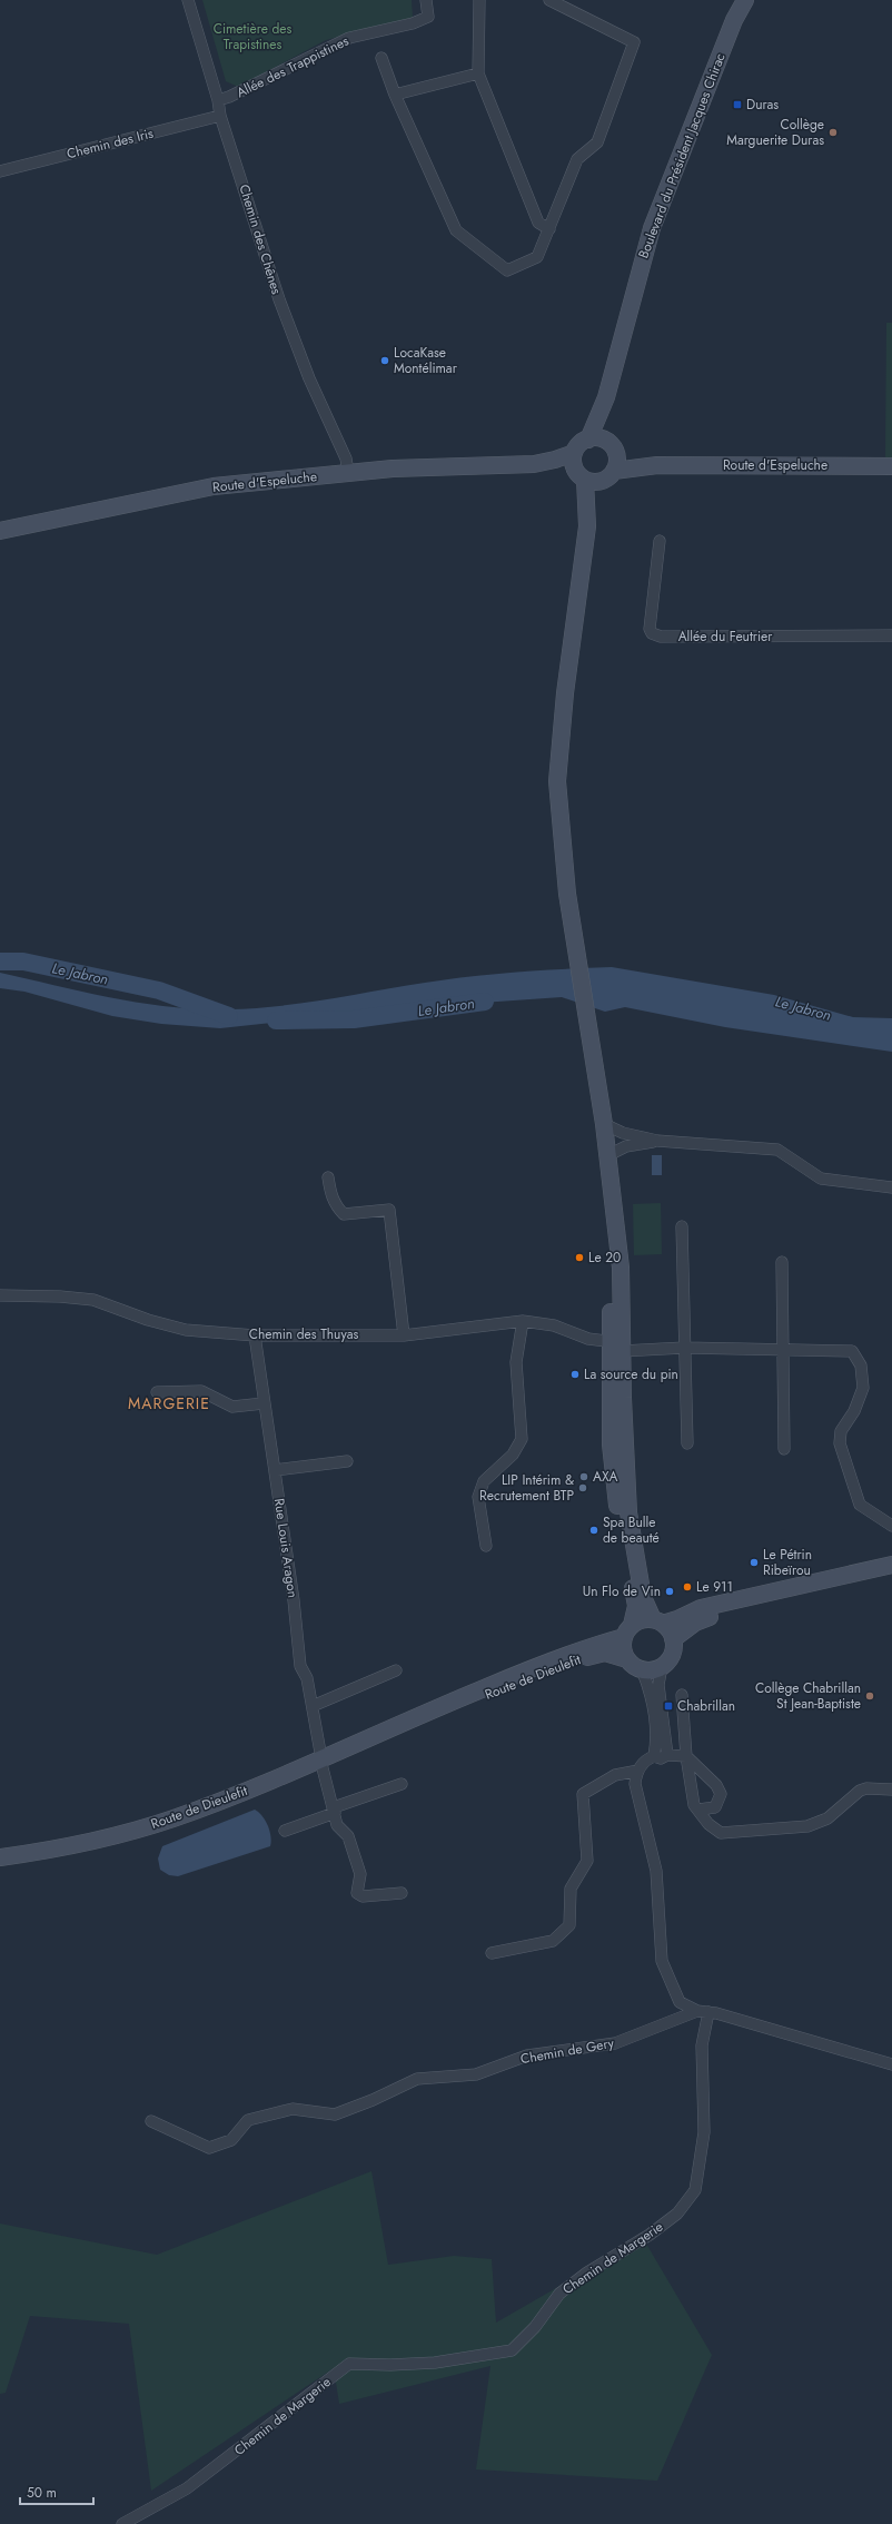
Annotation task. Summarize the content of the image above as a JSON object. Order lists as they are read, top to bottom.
{
  "streets": {
    "main road": ["Boulevard du Président Jacques Chirac", "Route d'Espeluche", "Route de Dieulefit"],
    "street": [
      "Allée des Trappistines",
      "Chemin des Iris",
      "Chemin des Chênes",
      "Allée du Feutrier",
      "Chemin des Thuyas",
      "Rue Louis Aragon",
      "Chemin de Gery",
      "Chemin de Margerie"
    ]
  },
  "crossings": [
    ["Allée des Trappistines", "Chemin des Chênes"],
    ["Chemin des Iris", "Chemin des Chênes"],
    ["Boulevard du Président Jacques Chirac", "Route d'Espeluche"],
    ["Chemin des Chênes", "Route d'Espeluche"],
    ["Chemin des Thuyas", "Rue Louis Aragon"],
    ["Rue Louis Aragon", "Route de Dieulefit"],
    ["Chemin de Gery", "Chemin de Margerie"]
  ],
  "districts": ["MARGERIE"],
  "water": ["Le Jabron"],
  "parks": ["Cimetière des Trapistines"],
  "places": {
    "transit": ["Duras", "Chabrillan"],
    "other": [
      "Collège Marguerite Duras",
      "LocaKase Montélimar",
      "Le 20",
      "La source du pin",
      "AXA",
      "LIP Intérim & Recrutement BTP",
      "Spa Bulle de beauté",
      "Le Pétrin Ribeïrou",
      "Le 911",
      "Un Flo de Vin",
      "Collège Chabrillan St Jean-Baptiste"
    ]
  },
  "scale_bar": "50 m"
}
